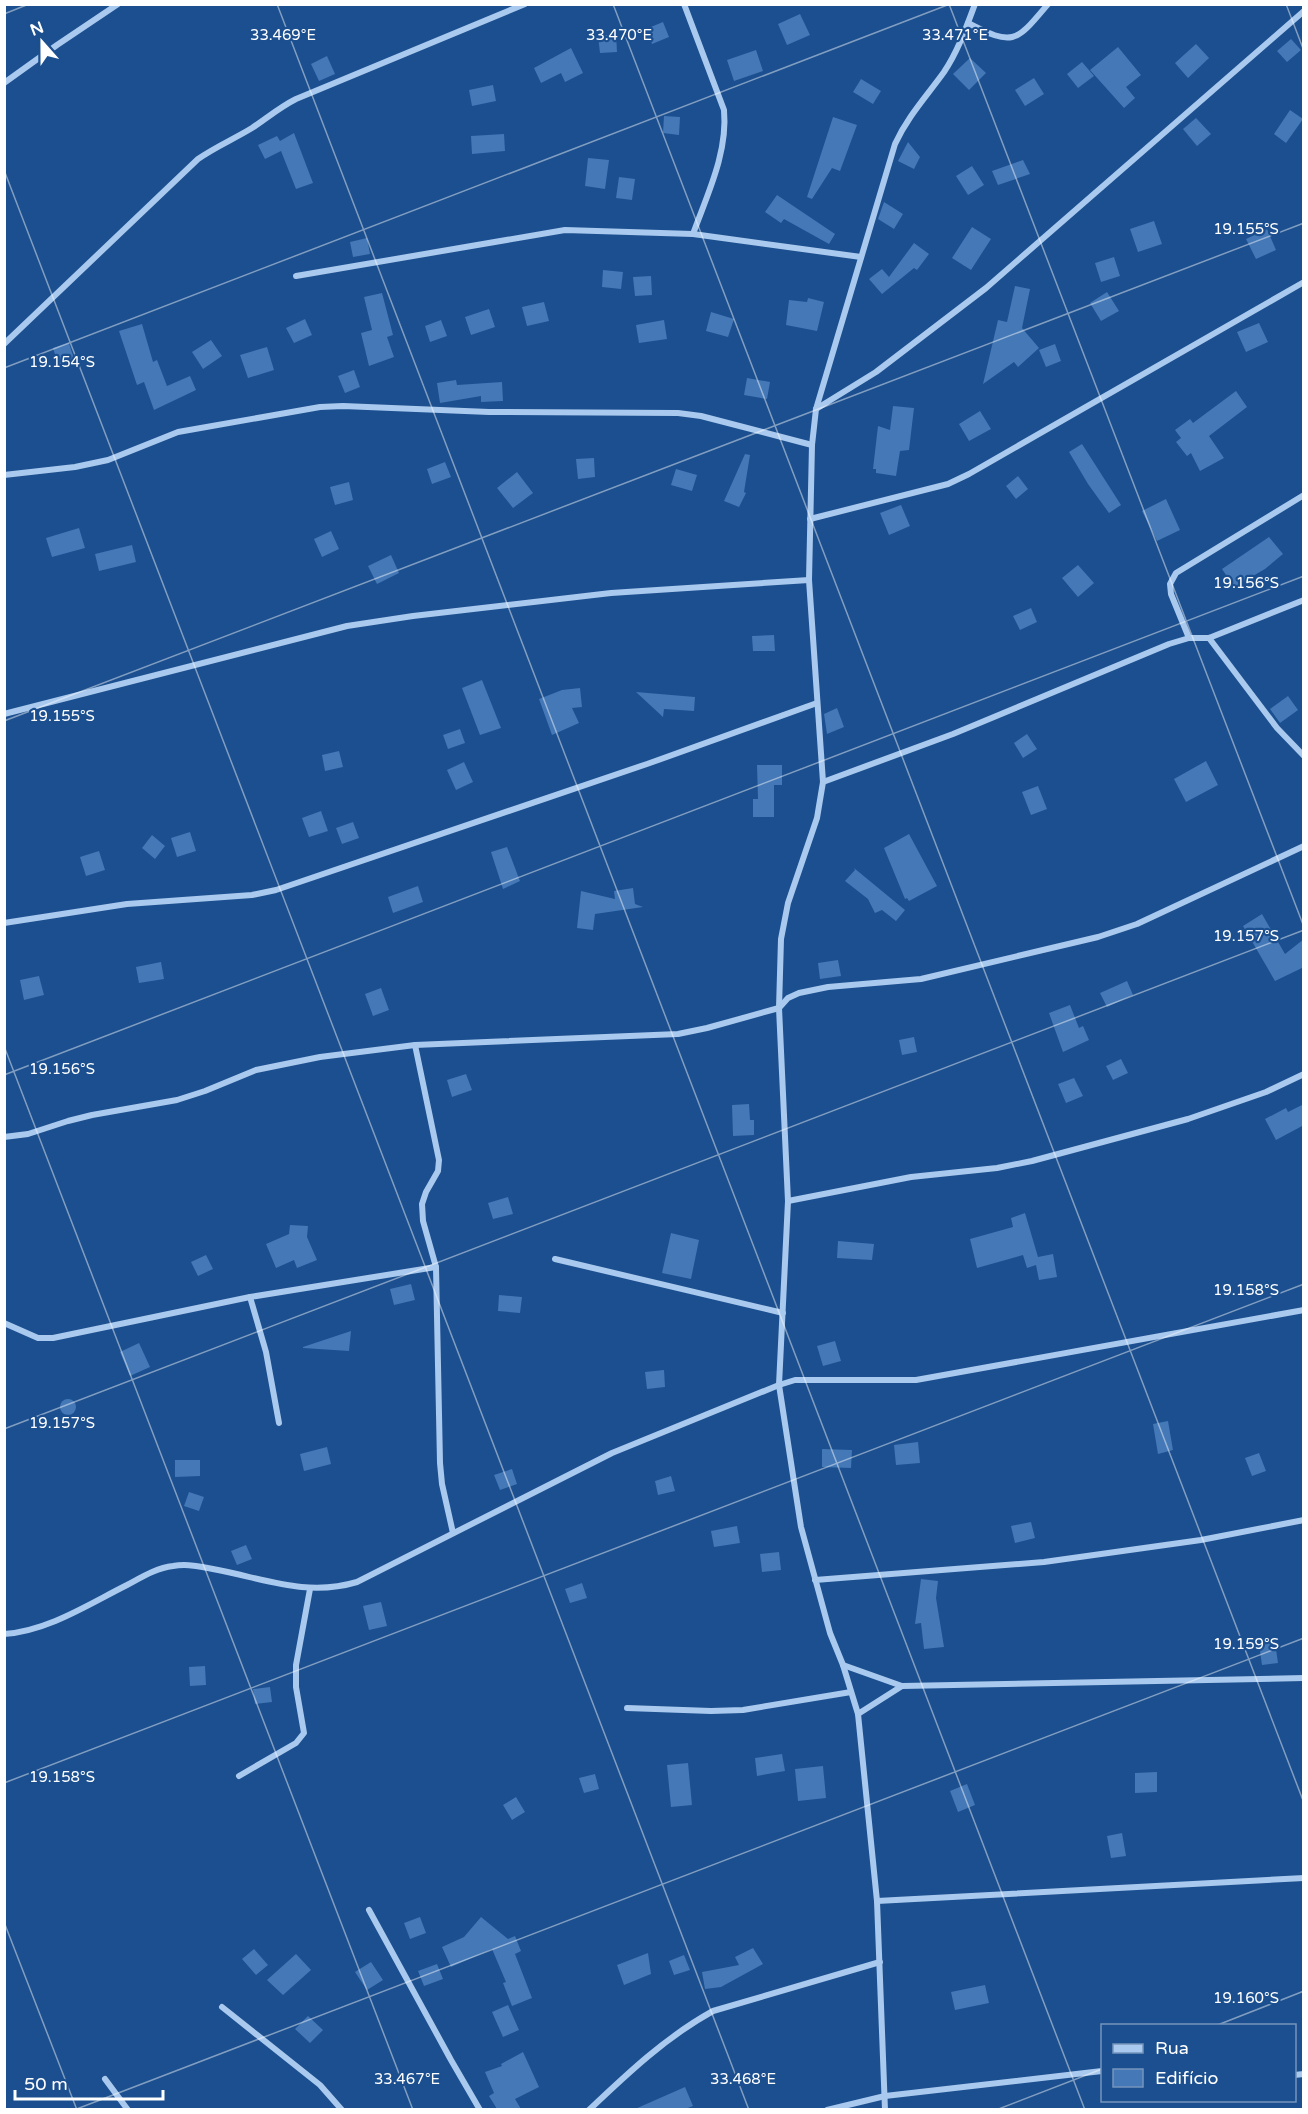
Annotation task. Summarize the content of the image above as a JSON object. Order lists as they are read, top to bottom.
{
  "legend": ["Rua", "Edifício"],
  "scale_bar": "50 m",
  "north": "top",
  "coordinates": [
    "33.469°E",
    "33.470°E",
    "33.471°E",
    "19.155°S",
    "19.154°S",
    "19.156°S",
    "19.157°S",
    "19.158°S",
    "19.159°S",
    "19.160°S",
    "33.467°E",
    "33.468°E"
  ]
}
